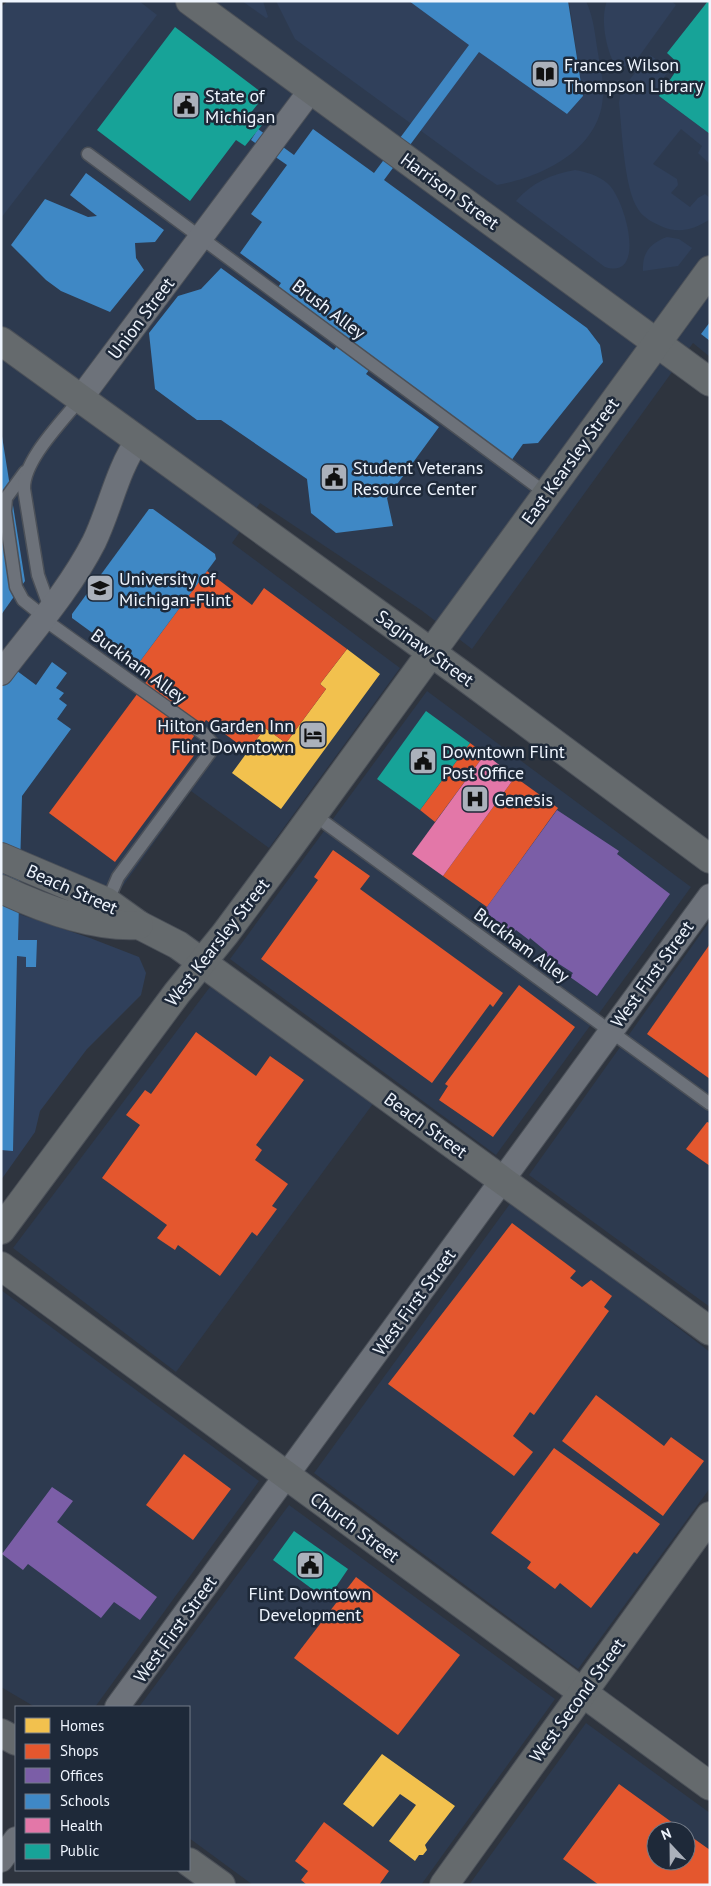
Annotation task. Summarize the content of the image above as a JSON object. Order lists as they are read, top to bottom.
{
  "streets": {
    "street": [
      "Harrison Street",
      "Union Street",
      "East Kearsley Street",
      "Saginaw Street",
      "Beach Street",
      "West Kearsley Street",
      "West First Street",
      "Church Street",
      "West Second Street"
    ],
    "lane": ["Brush Alley", "Buckham Alley"]
  },
  "crossings": [
    ["Harrison Street", "Union Street"],
    ["Harrison Street", "East Kearsley Street"],
    ["Brush Alley", "Union Street"],
    ["Brush Alley", "East Kearsley Street"],
    ["Union Street", "Saginaw Street"],
    ["Union Street", "Buckham Alley"],
    ["East Kearsley Street", "Saginaw Street"],
    ["East Kearsley Street", "West Kearsley Street"],
    ["Saginaw Street", "Buckham Alley"],
    ["Saginaw Street", "West Kearsley Street"],
    ["Buckham Alley", "Beach Street"],
    ["Buckham Alley", "West Kearsley Street"],
    ["Buckham Alley", "West First Street"],
    ["Beach Street", "West Kearsley Street"],
    ["Beach Street", "West First Street"],
    ["West First Street", "Church Street"],
    ["Church Street", "West Second Street"]
  ],
  "places": {
    "library": ["Frances Wilson Thompson Library"],
    "public building": [
      "State of Michigan",
      "Student Veterans Resource Center",
      "Downtown Flint Post Office",
      "Flint Downtown Development"
    ],
    "school or university": ["University of Michigan-Flint"],
    "hotel": ["Hilton Garden Inn Flint Downtown"],
    "hospital": ["Genesis"]
  },
  "legend": [
    "Homes",
    "Shops",
    "Offices",
    "Schools",
    "Health",
    "Public"
  ],
  "north": "top"
}
